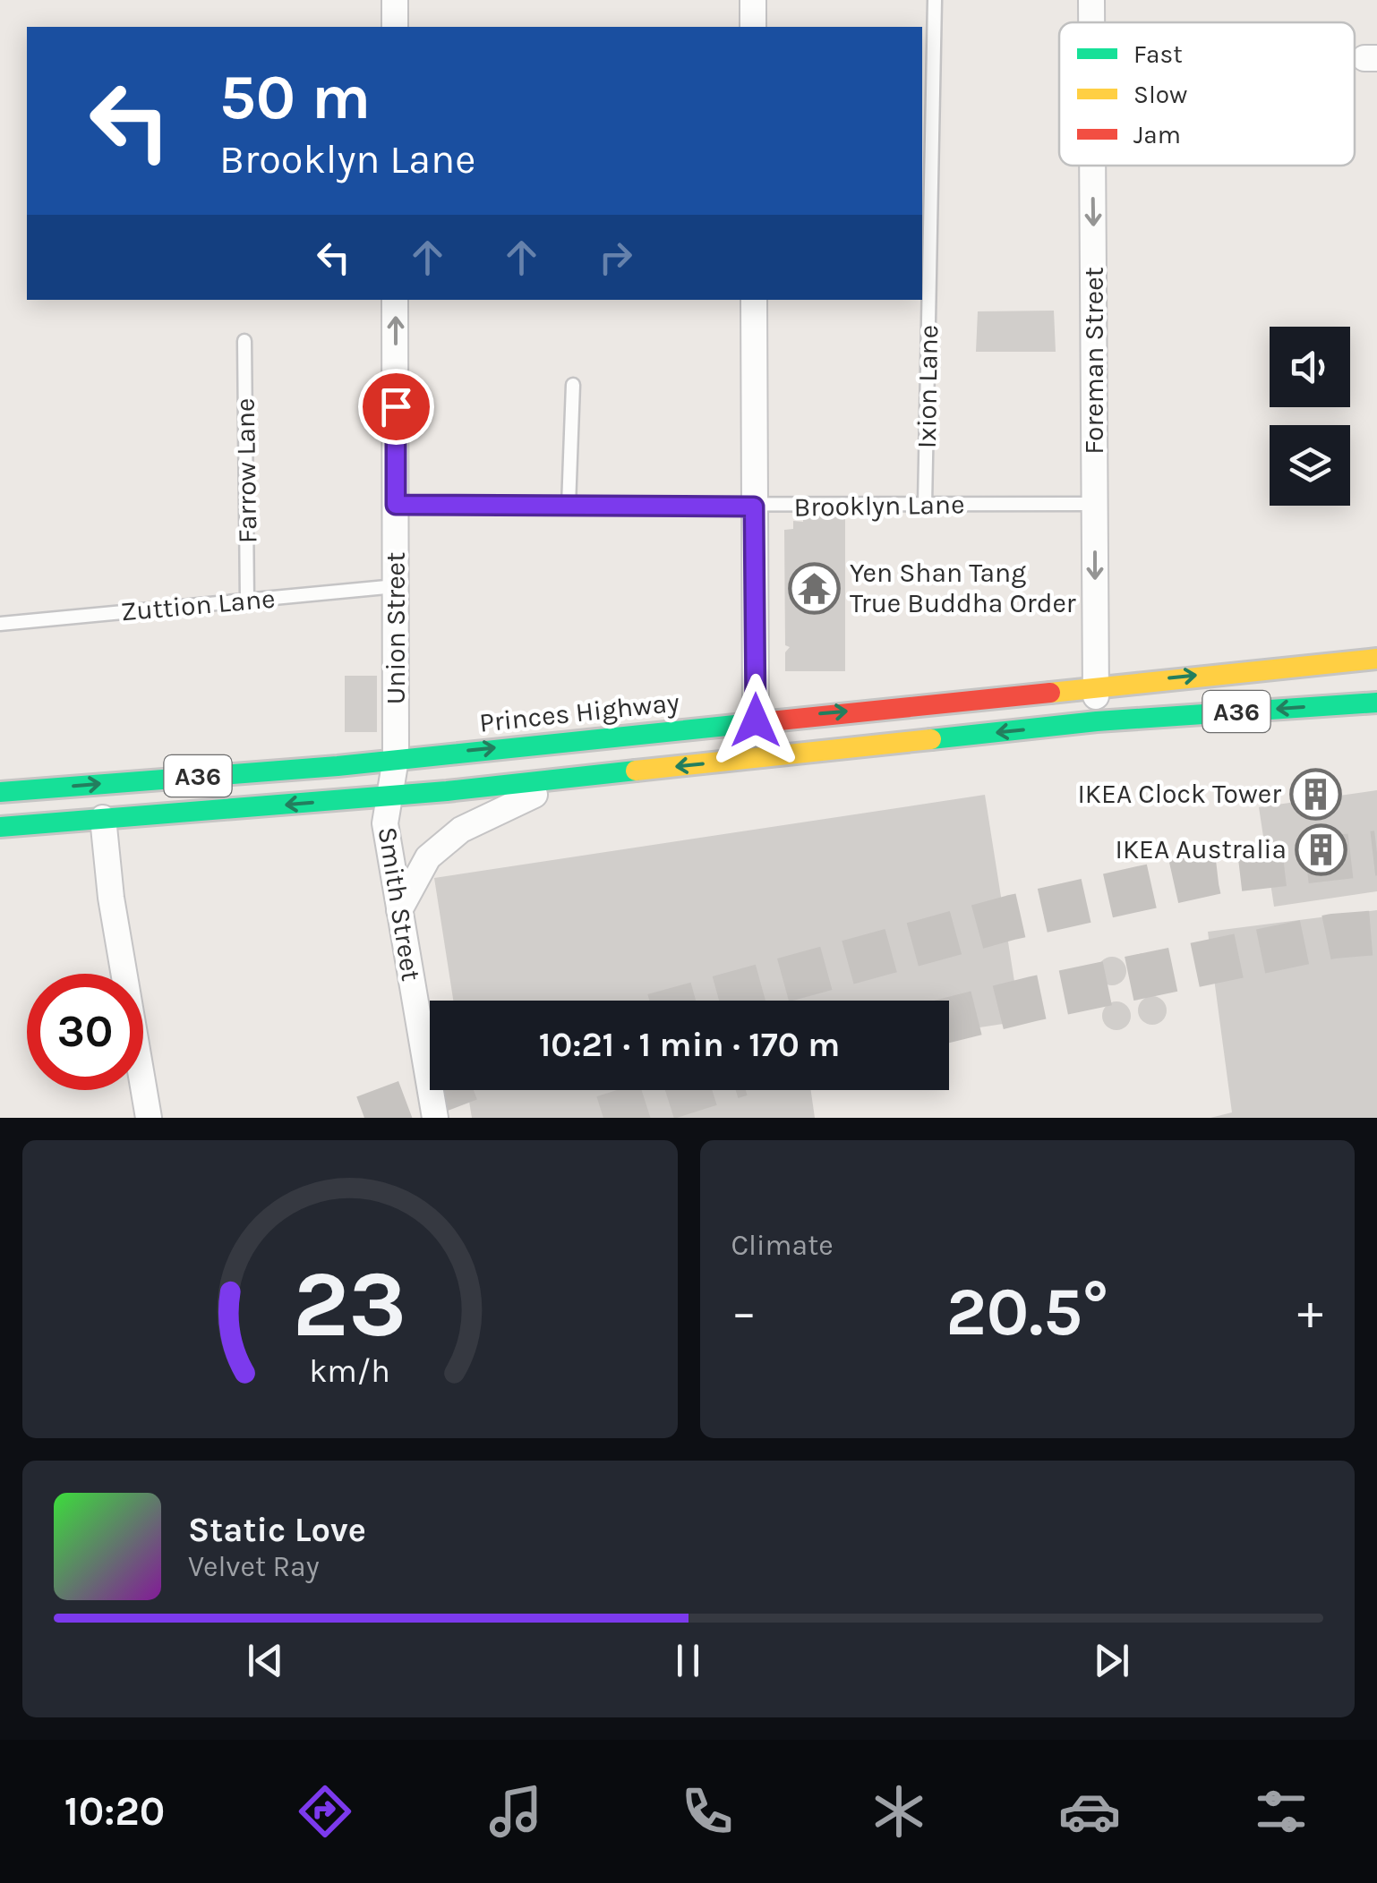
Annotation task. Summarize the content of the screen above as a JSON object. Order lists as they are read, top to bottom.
{
  "streets": {
    "highway": ["A36", "Princes Highway"],
    "street": ["Foreman Street", "Union Street", "Smith Street"],
    "lane": [
      "Ixion Lane",
      "Farrow Lane",
      "Brooklyn Lane",
      "Zuttion Lane"
    ]
  },
  "crossings": [
    ["Foreman Street", "Brooklyn Lane"],
    ["Foreman Street", "A36"],
    ["Foreman Street", "Princes Highway"],
    ["Ixion Lane", "Brooklyn Lane"],
    ["Farrow Lane", "Zuttion Lane"],
    ["Brooklyn Lane", "Union Street"],
    ["Zuttion Lane", "Union Street"],
    ["Union Street", "A36"],
    ["Union Street", "Princes Highway"],
    ["Union Street", "Smith Street"],
    ["A36", "Smith Street"]
  ],
  "one_way": ["Foreman Street", "Union Street"],
  "places": {
    "temple": ["Yen Shan Tang True Buddha Order"],
    "building": ["IKEA Clock Tower", "IKEA Australia"]
  },
  "legend": ["Fast", "Slow", "Jam"],
  "page": {
    "turn": ["50 m", "Brooklyn Lane"],
    "limit": "30",
    "trip": "10:21 · 1 min · 170 m",
    "tile": "Climate",
    "heat": ["−", "20.5°", "+"],
    "song": ["Static Love", "Velvet Ray"],
    "tabs": "10:20",
    "gauge": ["23", "km/h"]
  }
}
